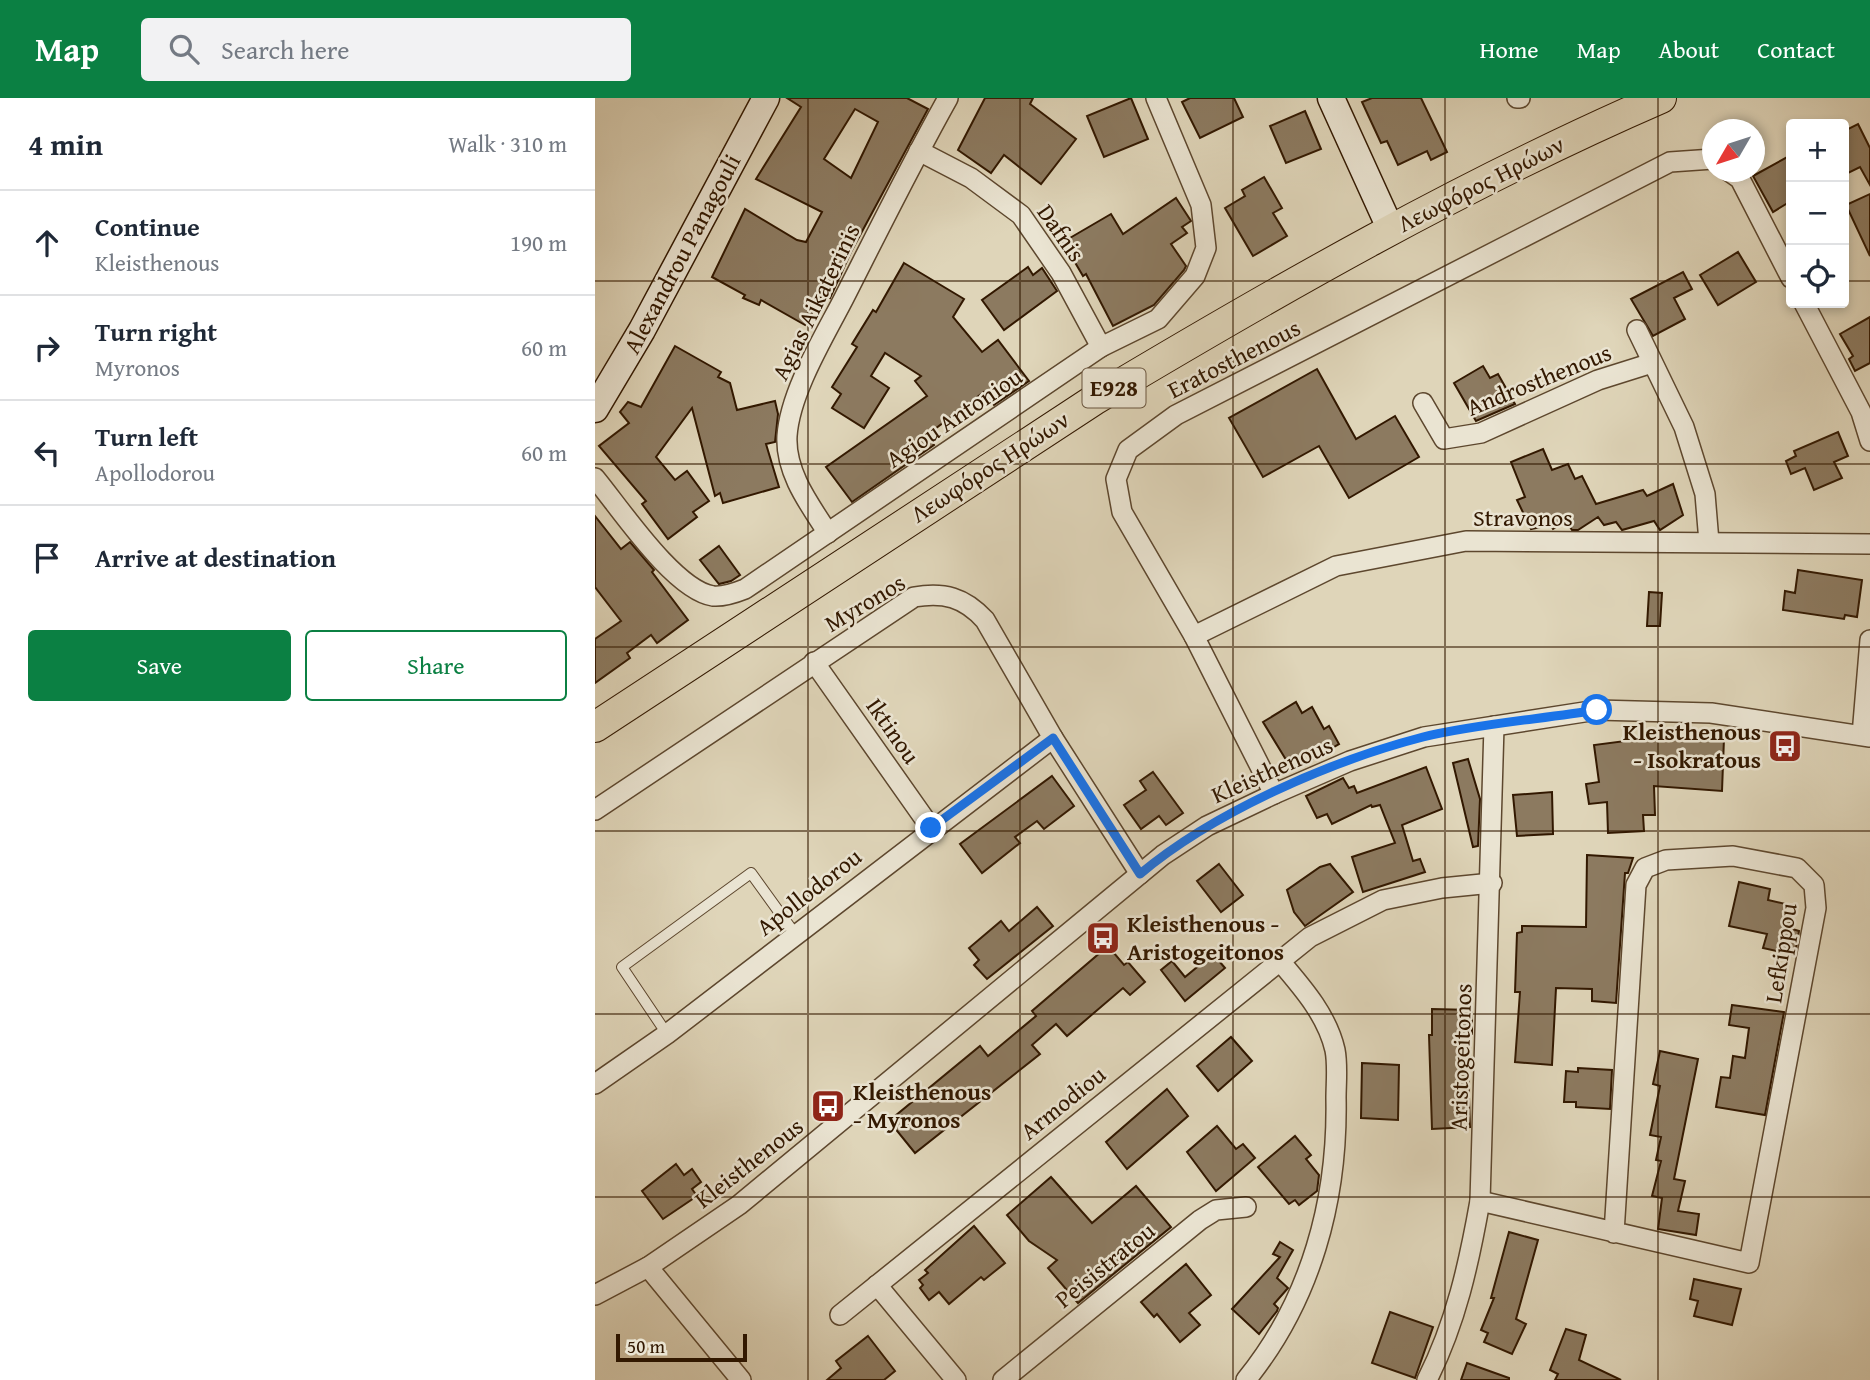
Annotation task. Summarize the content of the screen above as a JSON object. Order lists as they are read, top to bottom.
{
  "streets": {
    "main road": ["Λεωφόρος Ηρώων", "E928"],
    "street": [
      "Dafnis",
      "Alexandrou Panagouli",
      "Agias Aikaterinis",
      "Eratosthenous",
      "Androsthenous",
      "Agiou Antoniou",
      "Stravonos",
      "Myronos",
      "Iktinou",
      "Kleisthenous",
      "Apollodorou",
      "Lefkippou",
      "Aristogeitonos",
      "Armodiou",
      "Peisistratou"
    ]
  },
  "crossings": [
    ["Dafnis", "Agias Aikaterinis"],
    ["Dafnis", "Agiou Antoniou"],
    ["Agias Aikaterinis", "Agiou Antoniou"],
    ["Eratosthenous", "Stravonos"],
    ["Eratosthenous", "Kleisthenous"],
    ["Androsthenous", "Stravonos"],
    ["Myronos", "Iktinou"],
    ["Myronos", "Kleisthenous"],
    ["Myronos", "Apollodorou"],
    ["Iktinou", "Apollodorou"],
    ["Kleisthenous", "Aristogeitonos"],
    ["Lefkippou", "Aristogeitonos"],
    ["Aristogeitonos", "Armodiou"]
  ],
  "places": {
    "bus stop": ["Kleisthenous - Isokratous", "Kleisthenous - Aristogeitonos", "Kleisthenous - Myronos"]
  },
  "scale_bar": "50 m",
  "north": "bottom left",
  "page": {
    "header": "Map",
    "search": "Search here",
    "nav": [
      "Home",
      "Map",
      "About",
      "Contact"
    ],
    "heading": ["4 min", "Walk · 310 m"],
    "map_buttons": ["+", "−"],
    "list": [
      ["Continue", "Kleisthenous", "190 m"],
      ["Turn right", "Myronos", "60 m"],
      ["Turn left", "Apollodorou", "60 m"],
      "Arrive at destination"
    ],
    "buttons": ["Save", "Share"],
    "scale": "50 m"
  }
}
